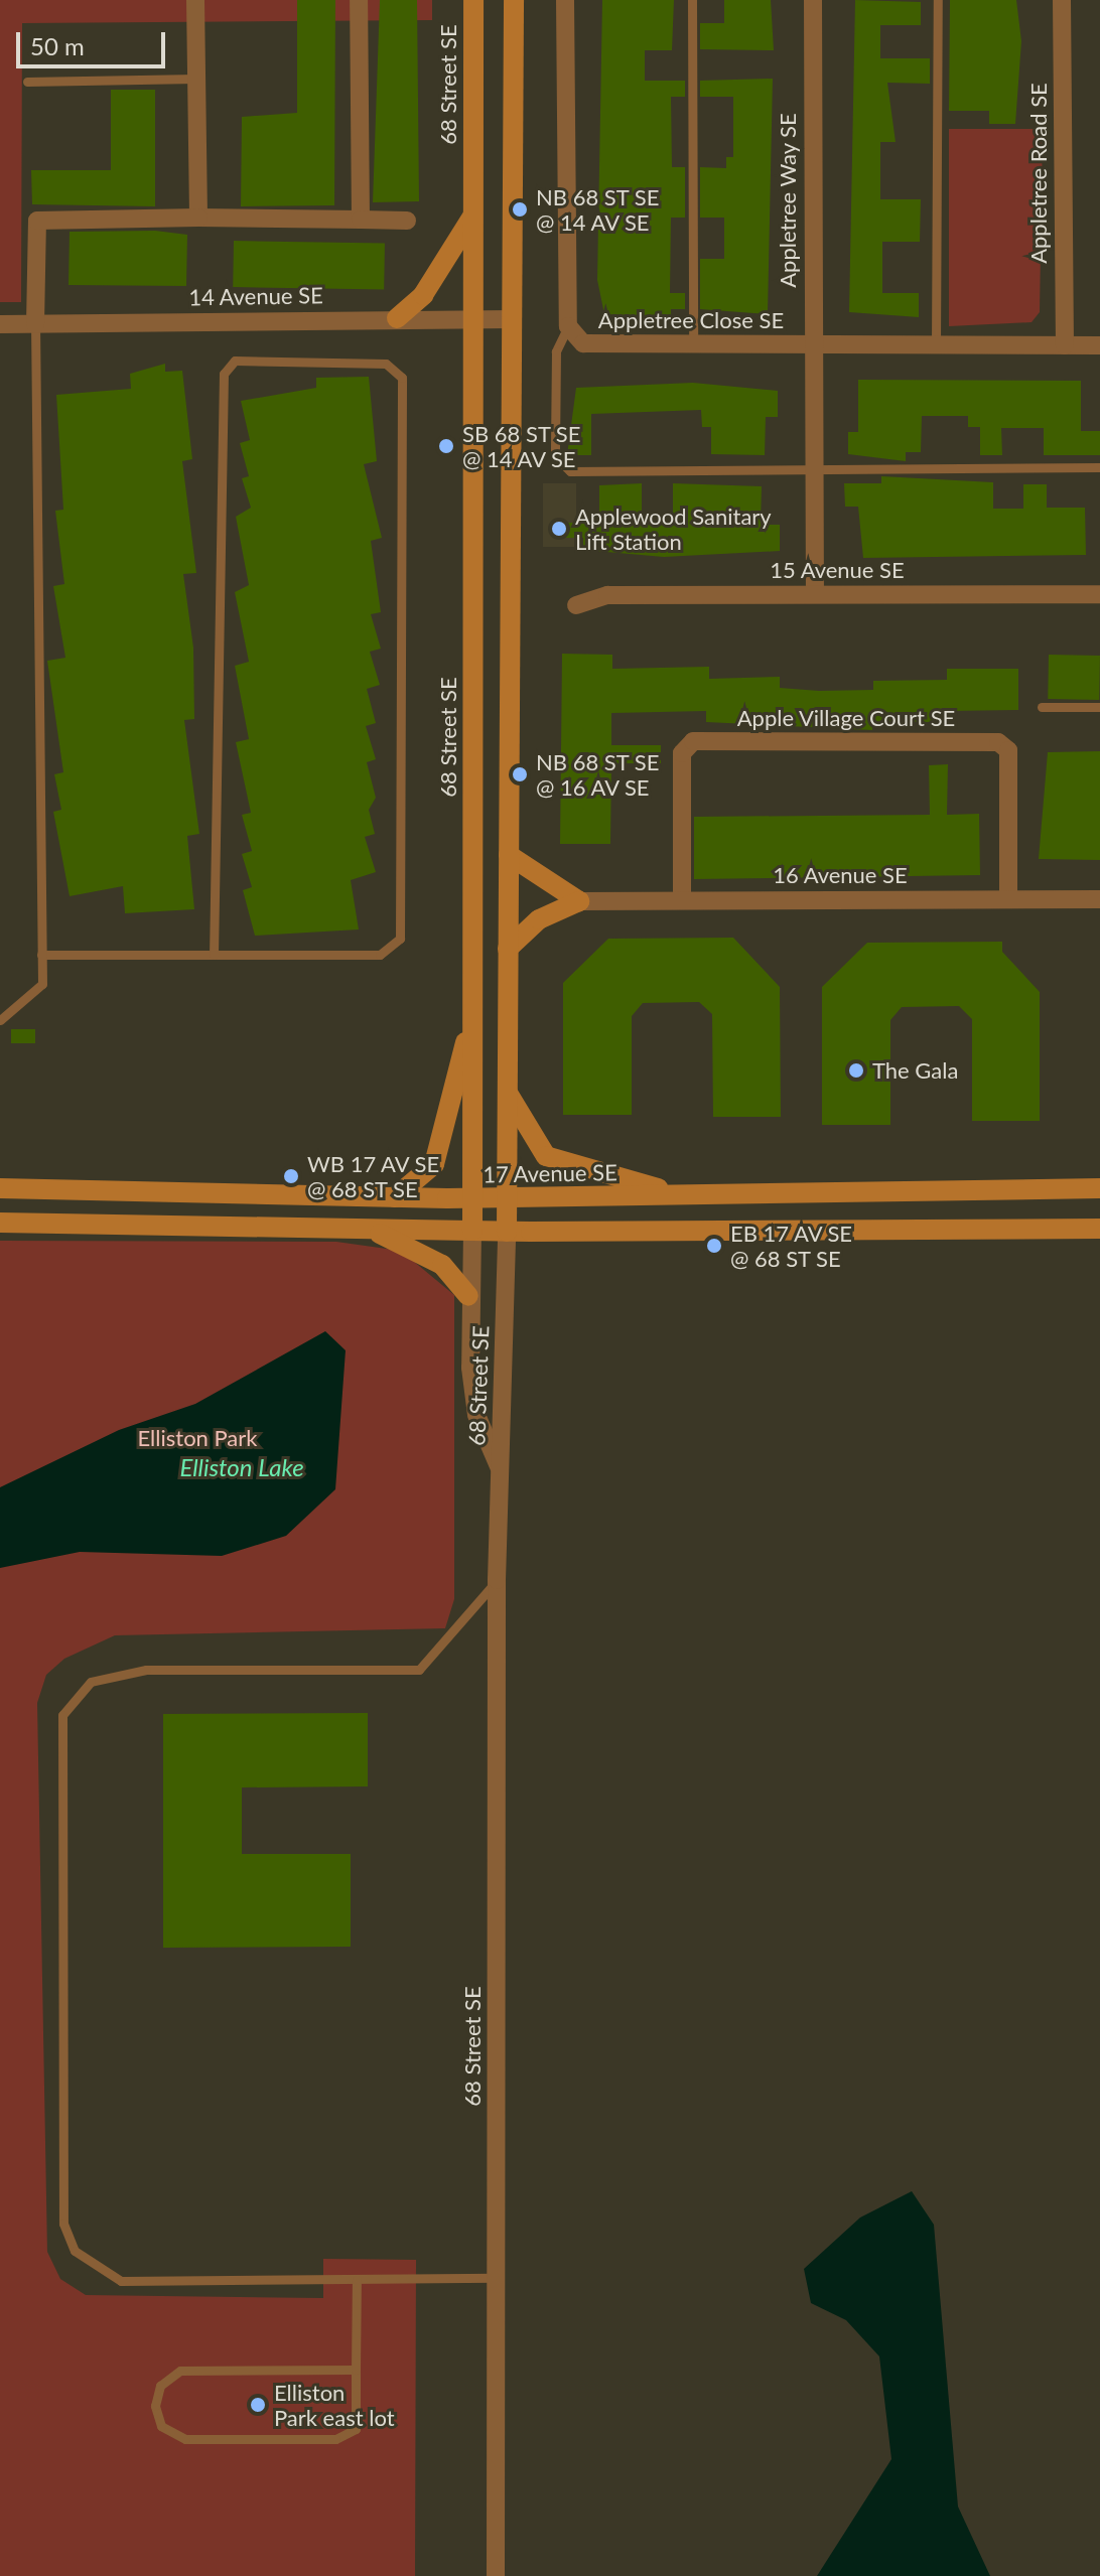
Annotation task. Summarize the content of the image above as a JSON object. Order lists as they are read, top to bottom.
{
  "streets": {
    "main road": ["68 Street SE", "17 Avenue SE"],
    "street": [
      "Appletree Road SE",
      "Appletree Way SE",
      "14 Avenue SE",
      "Appletree Close SE",
      "15 Avenue SE",
      "Apple Village Court SE",
      "16 Avenue SE"
    ]
  },
  "crossings": [
    ["68 Street SE", "14 Avenue SE"],
    ["68 Street SE", "17 Avenue SE"],
    ["Appletree Road SE", "Appletree Close SE"],
    ["Appletree Way SE", "Appletree Close SE"],
    ["Appletree Way SE", "15 Avenue SE"],
    ["Apple Village Court SE", "16 Avenue SE"]
  ],
  "water": ["Elliston Lake"],
  "parks": ["Elliston Park"],
  "places": [
    "NB 68 ST SE @ 14 AV SE",
    "SB 68 ST SE @ 14 AV SE",
    "Applewood Sanitary Lift Station",
    "NB 68 ST SE @ 16 AV SE",
    "The Gala",
    "WB 17 AV SE @ 68 ST SE",
    "EB 17 AV SE @ 68 ST SE",
    "Elliston Park east lot"
  ],
  "scale_bar": "50 m"
}
